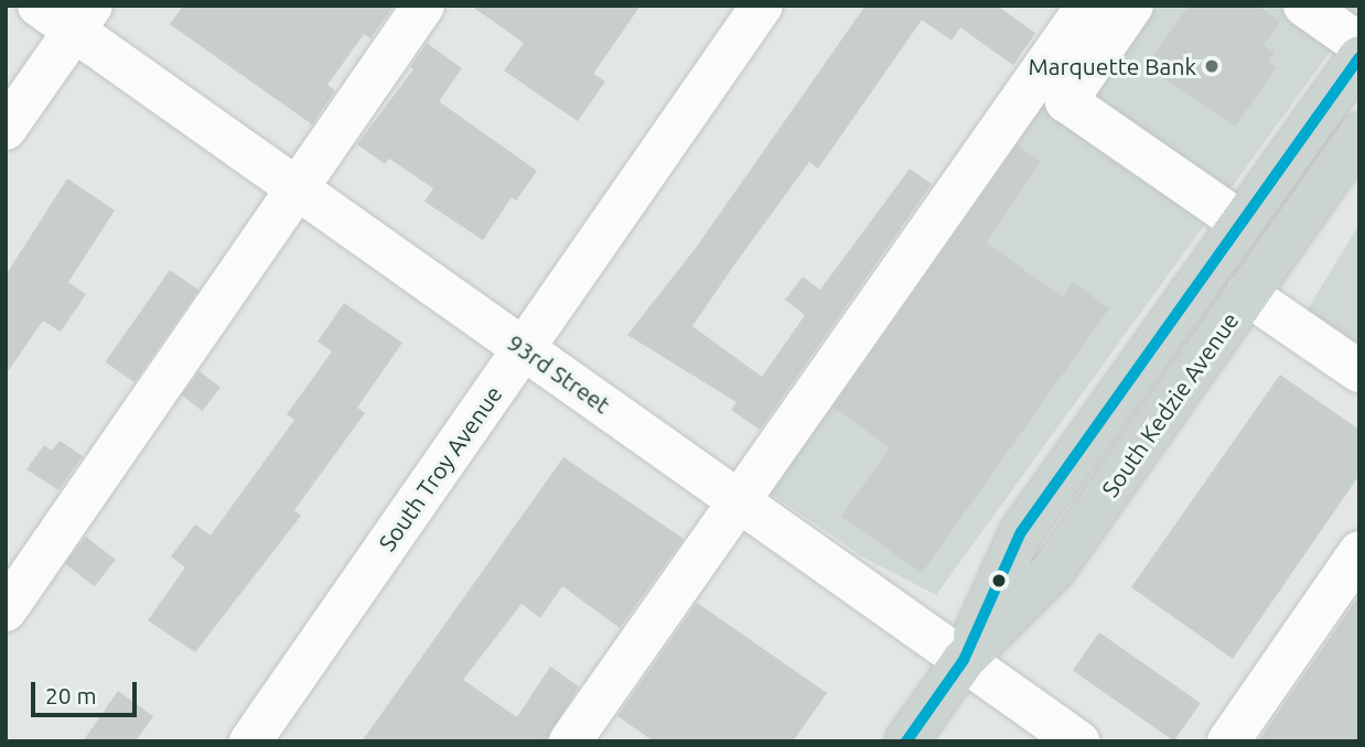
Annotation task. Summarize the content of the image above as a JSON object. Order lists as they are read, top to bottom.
{
  "streets": {
    "main road": ["South Kedzie Avenue"],
    "street": ["93rd Street", "South Troy Avenue"]
  },
  "crossings": [
    ["93rd Street", "South Kedzie Avenue"],
    ["93rd Street", "South Troy Avenue"]
  ],
  "places": ["Marquette Bank"],
  "scale_bar": "20 m"
}
